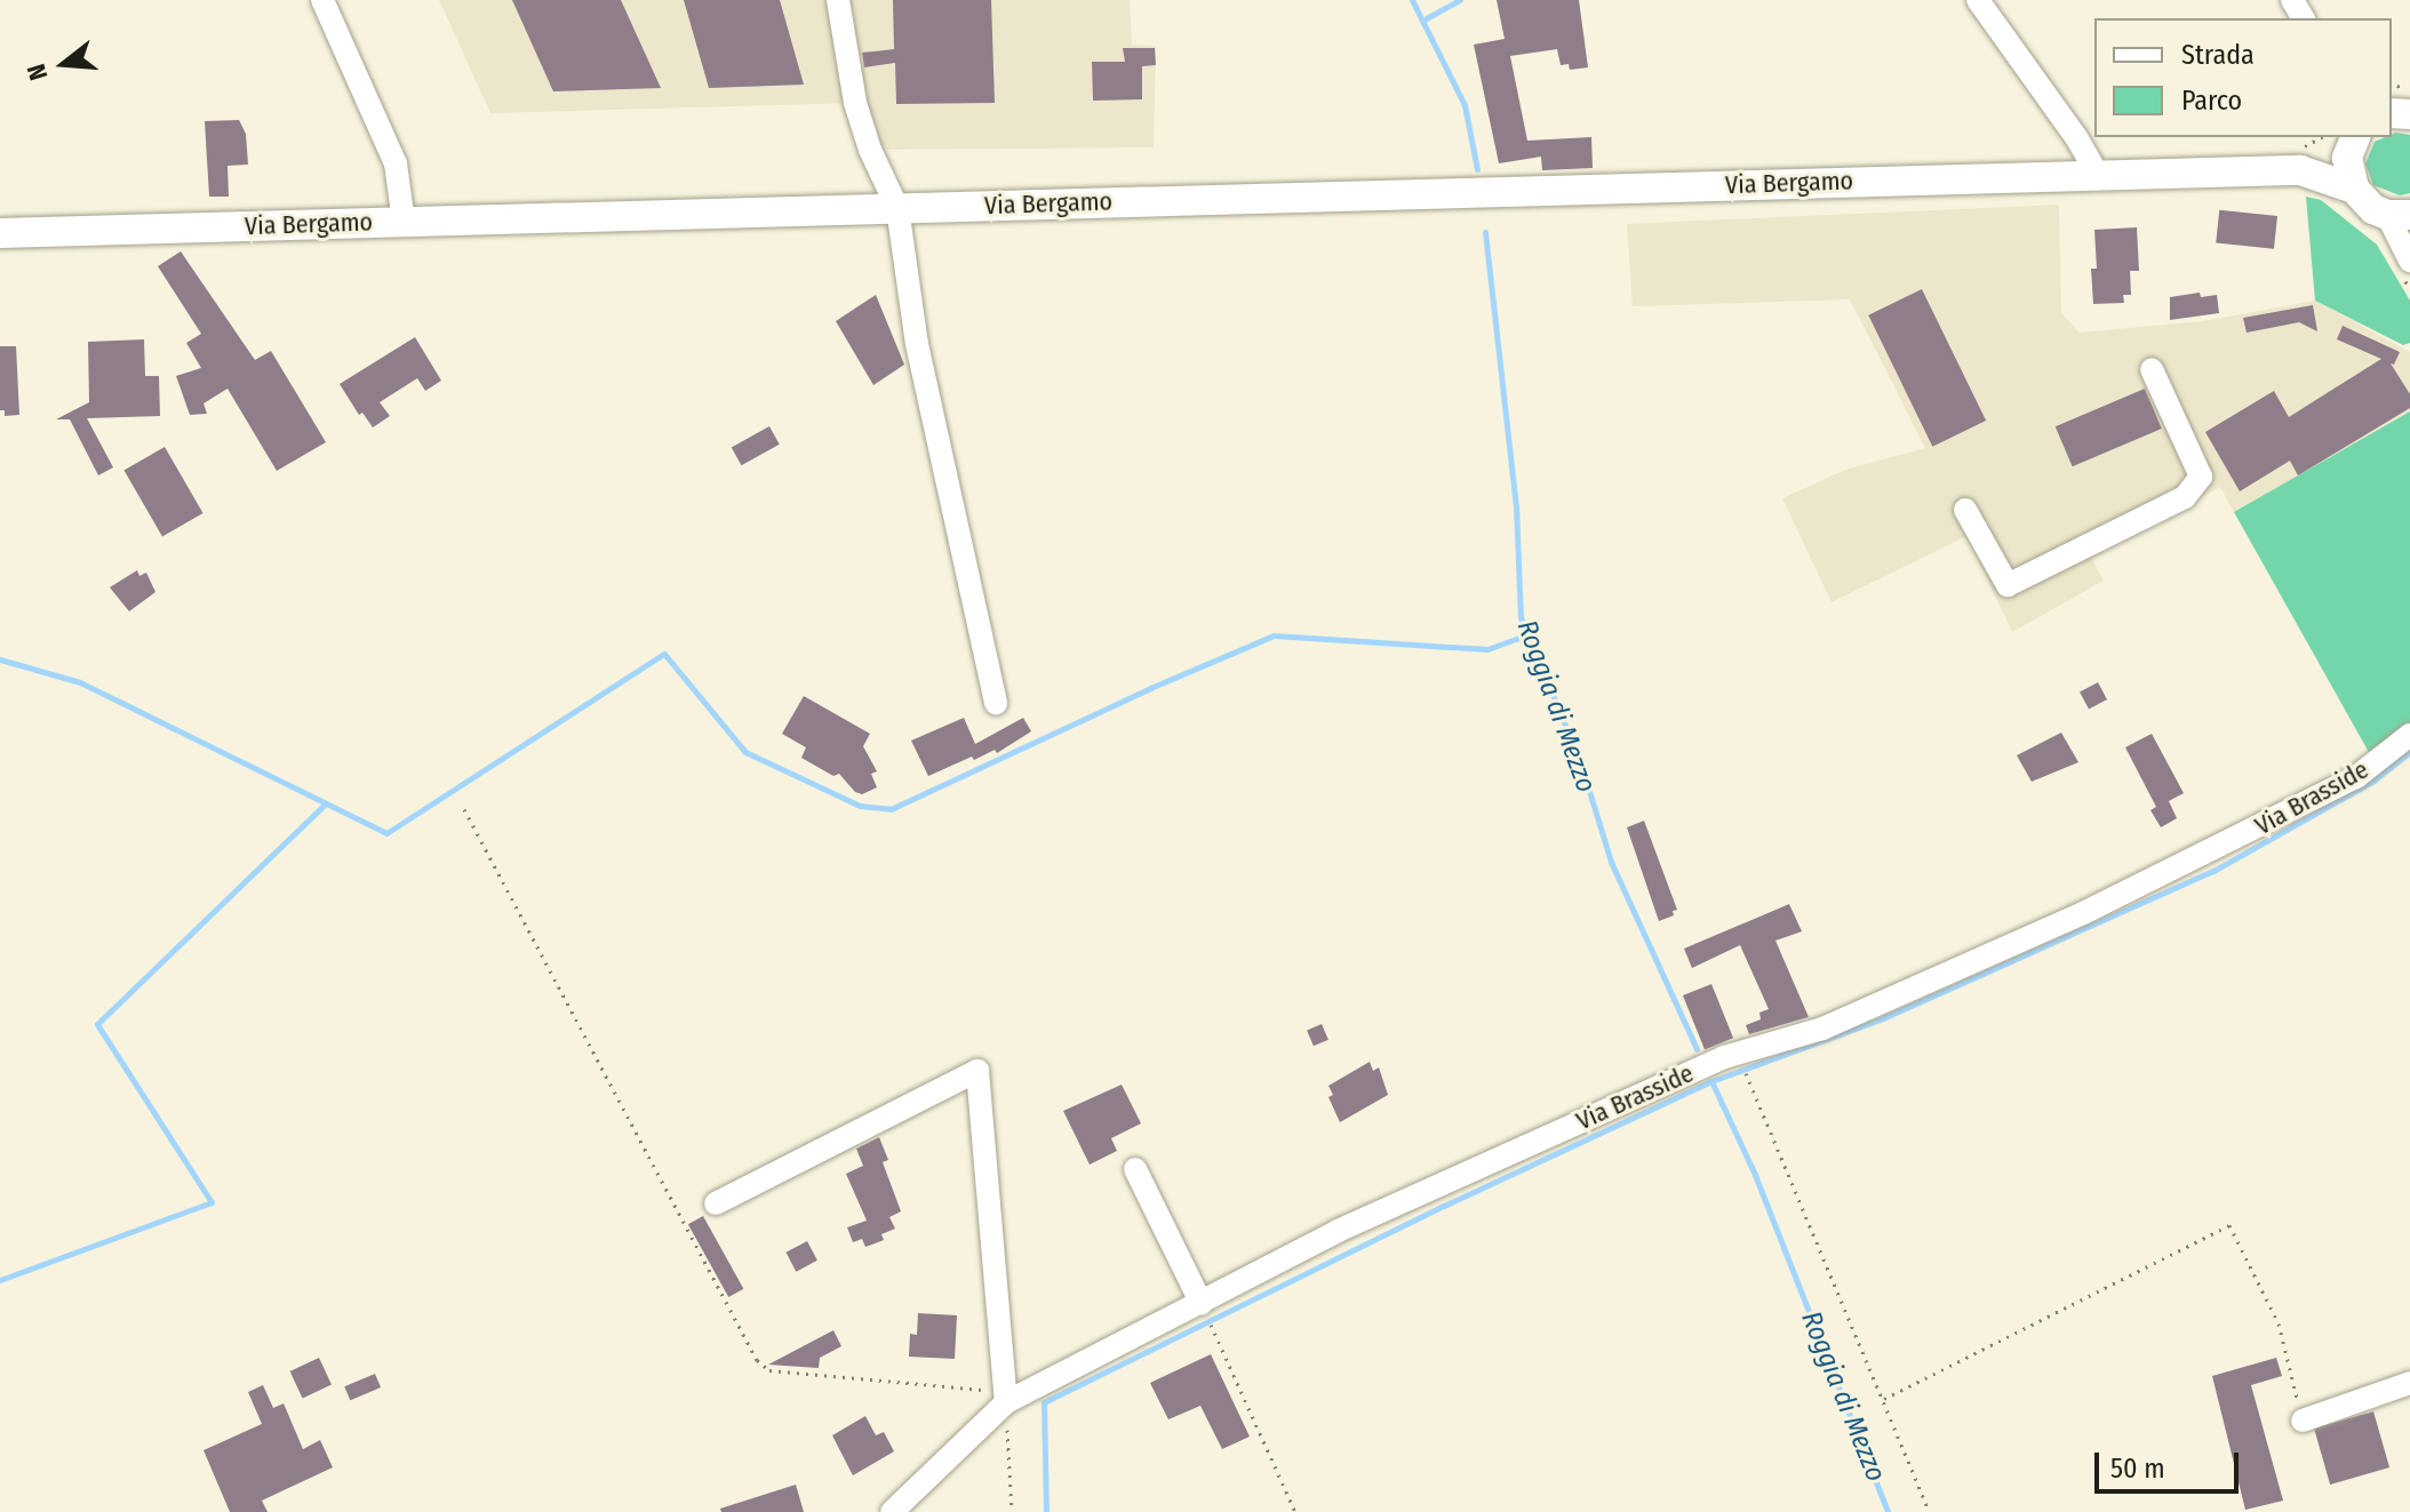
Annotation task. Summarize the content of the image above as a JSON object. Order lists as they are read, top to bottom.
{
  "streets": {
    "main road": ["Via Bergamo"],
    "street": ["Via Brasside"]
  },
  "water": ["Roggia di Mezzo"],
  "legend": ["Strada", "Parco"],
  "scale_bar": "50 m",
  "north": "left"
}
